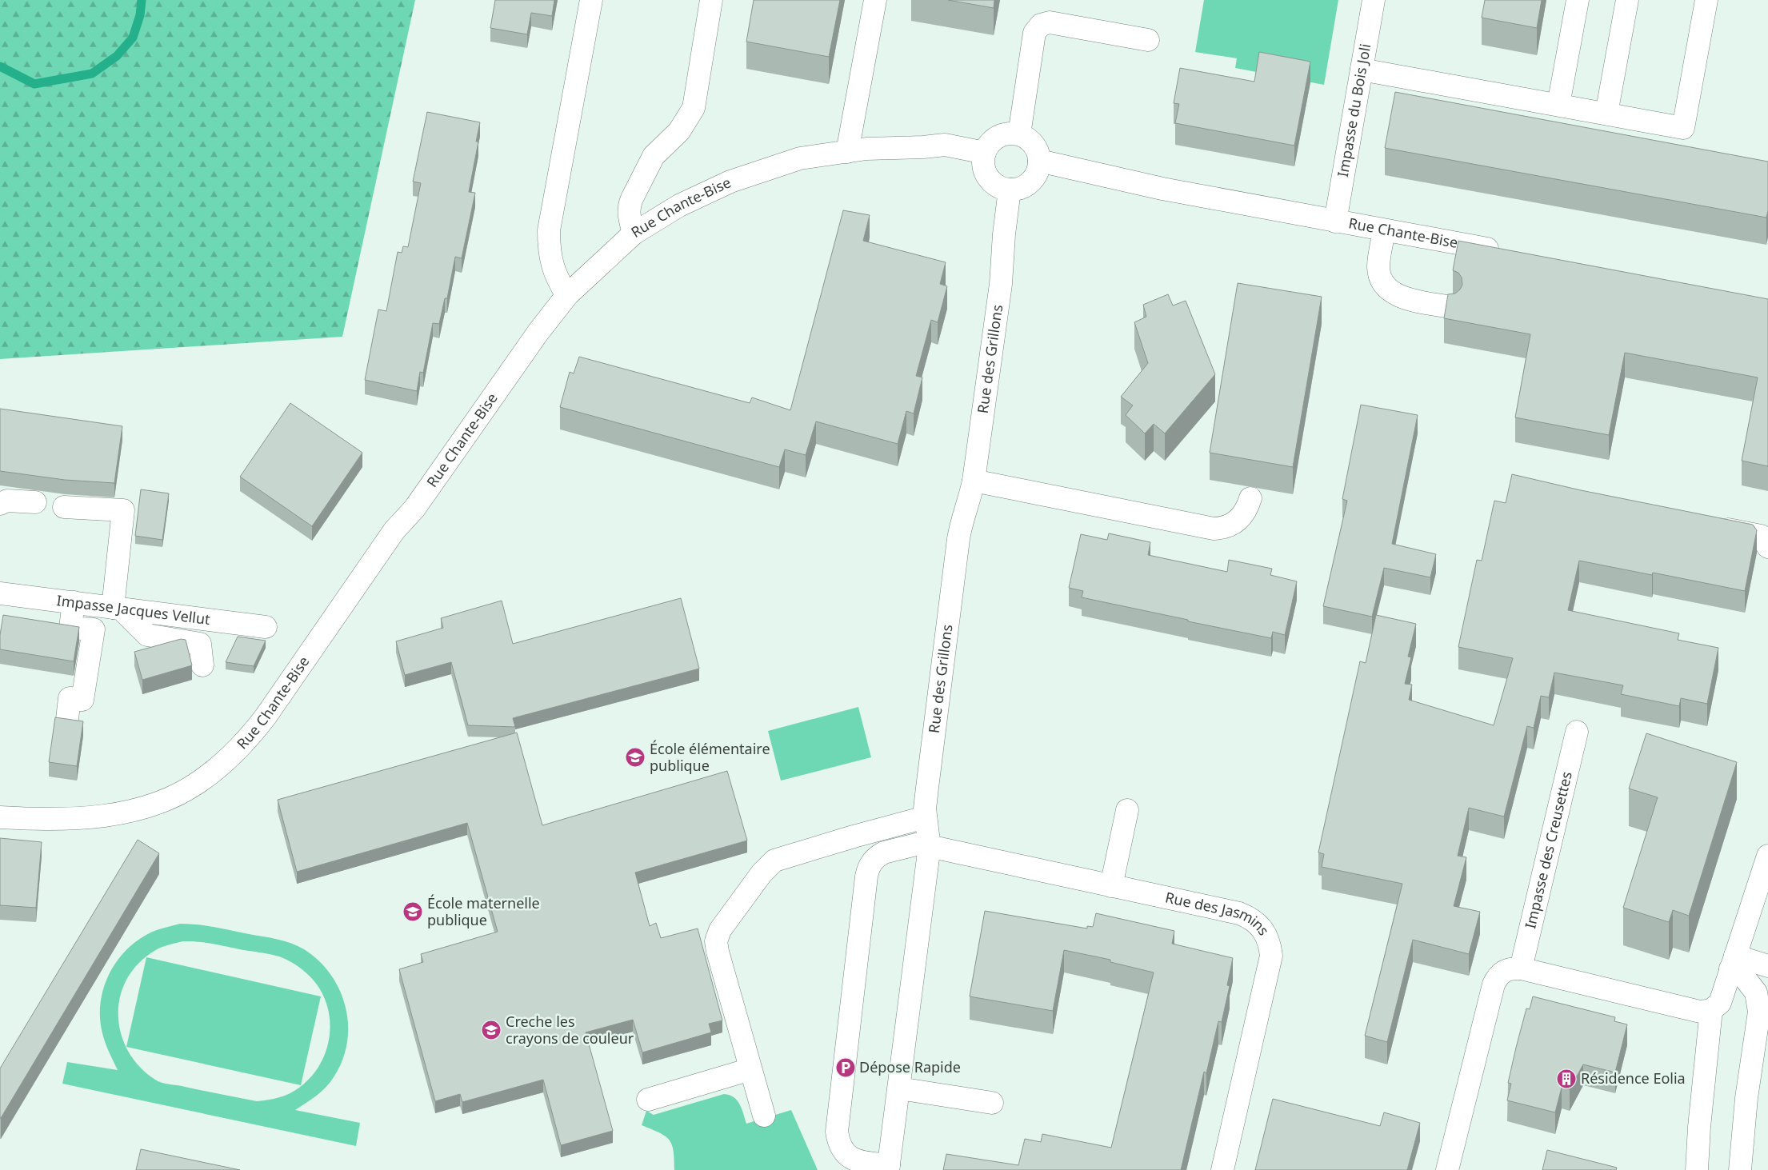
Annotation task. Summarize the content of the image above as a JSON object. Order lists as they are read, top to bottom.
{
  "streets": {
    "street": [
      "Impasse du Bois Joli",
      "Rue Chante-Bise",
      "Rue des Grillons",
      "Impasse Jacques Vellut",
      "Impasse des Creusettes",
      "Rue des Jasmins"
    ]
  },
  "crossings": [
    ["Impasse du Bois Joli", "Rue Chante-Bise"],
    ["Rue Chante-Bise", "Rue des Grillons"],
    ["Rue des Grillons", "Rue des Jasmins"]
  ],
  "places": {
    "school or university": ["École élémentaire publique", "École maternelle publique", "Creche les crayons de couleur"],
    "parking": ["Dépose Rapide"],
    "building": ["Résidence Eolia"]
  }
}
